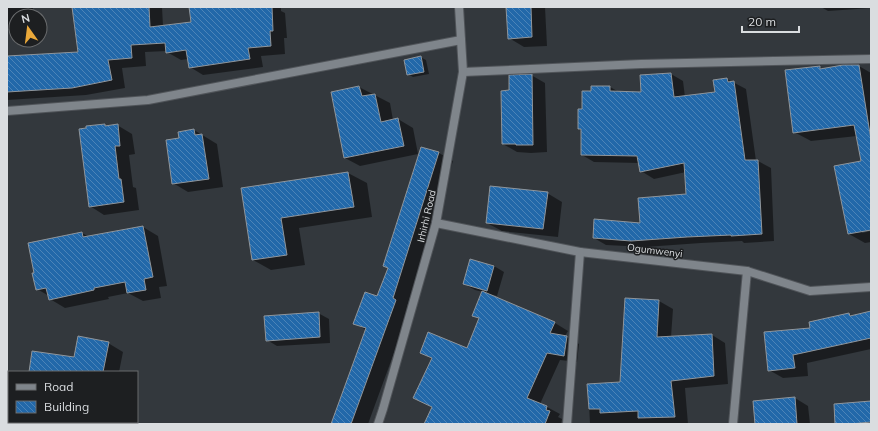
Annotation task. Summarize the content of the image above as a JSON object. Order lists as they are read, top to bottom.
{
  "streets": {
    "street": ["Irhirhi Road", "Ogumwenyi"]
  },
  "crossings": [
    ["Irhirhi Road", "Ogumwenyi"]
  ],
  "legend": ["Road", "Building"],
  "scale_bar": "20 m",
  "north": "top"
}
